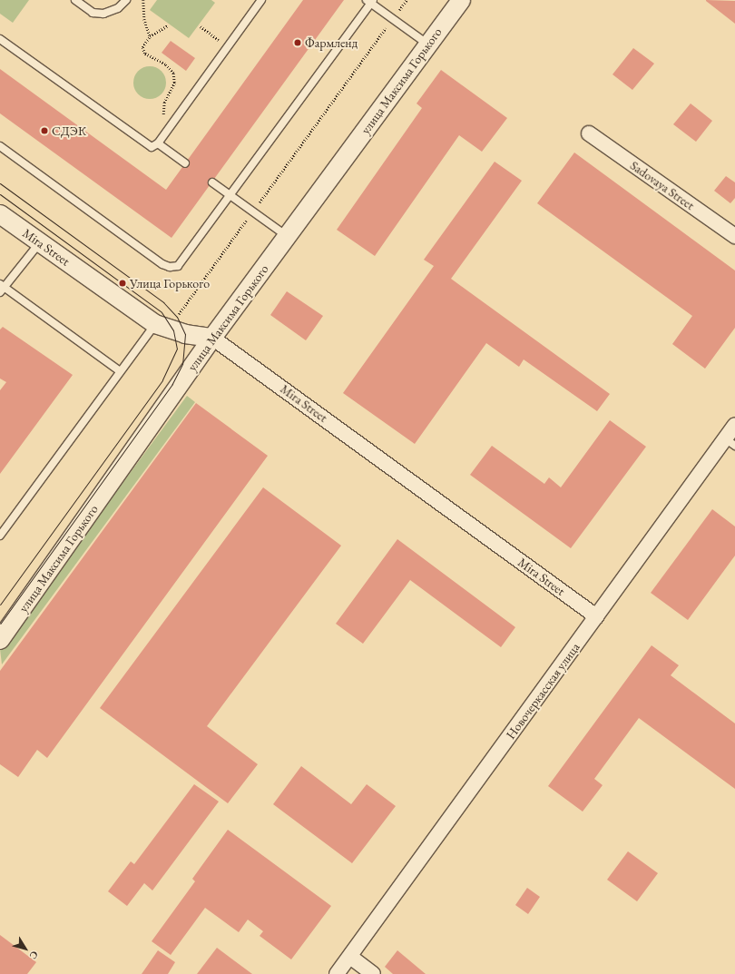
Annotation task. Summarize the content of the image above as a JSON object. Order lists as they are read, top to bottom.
{
  "streets": {
    "street": [
      "улица Максима Горького",
      "Sadovaya Street",
      "Mira Street",
      "Новочеркасская улица"
    ]
  },
  "crossings": [
    ["улица Максима Горького", "Mira Street"],
    ["Mira Street", "Новочеркасская улица"]
  ],
  "places": ["Фармленд", "СДЭК", "Улица Горького"],
  "north": "bottom right"
}
